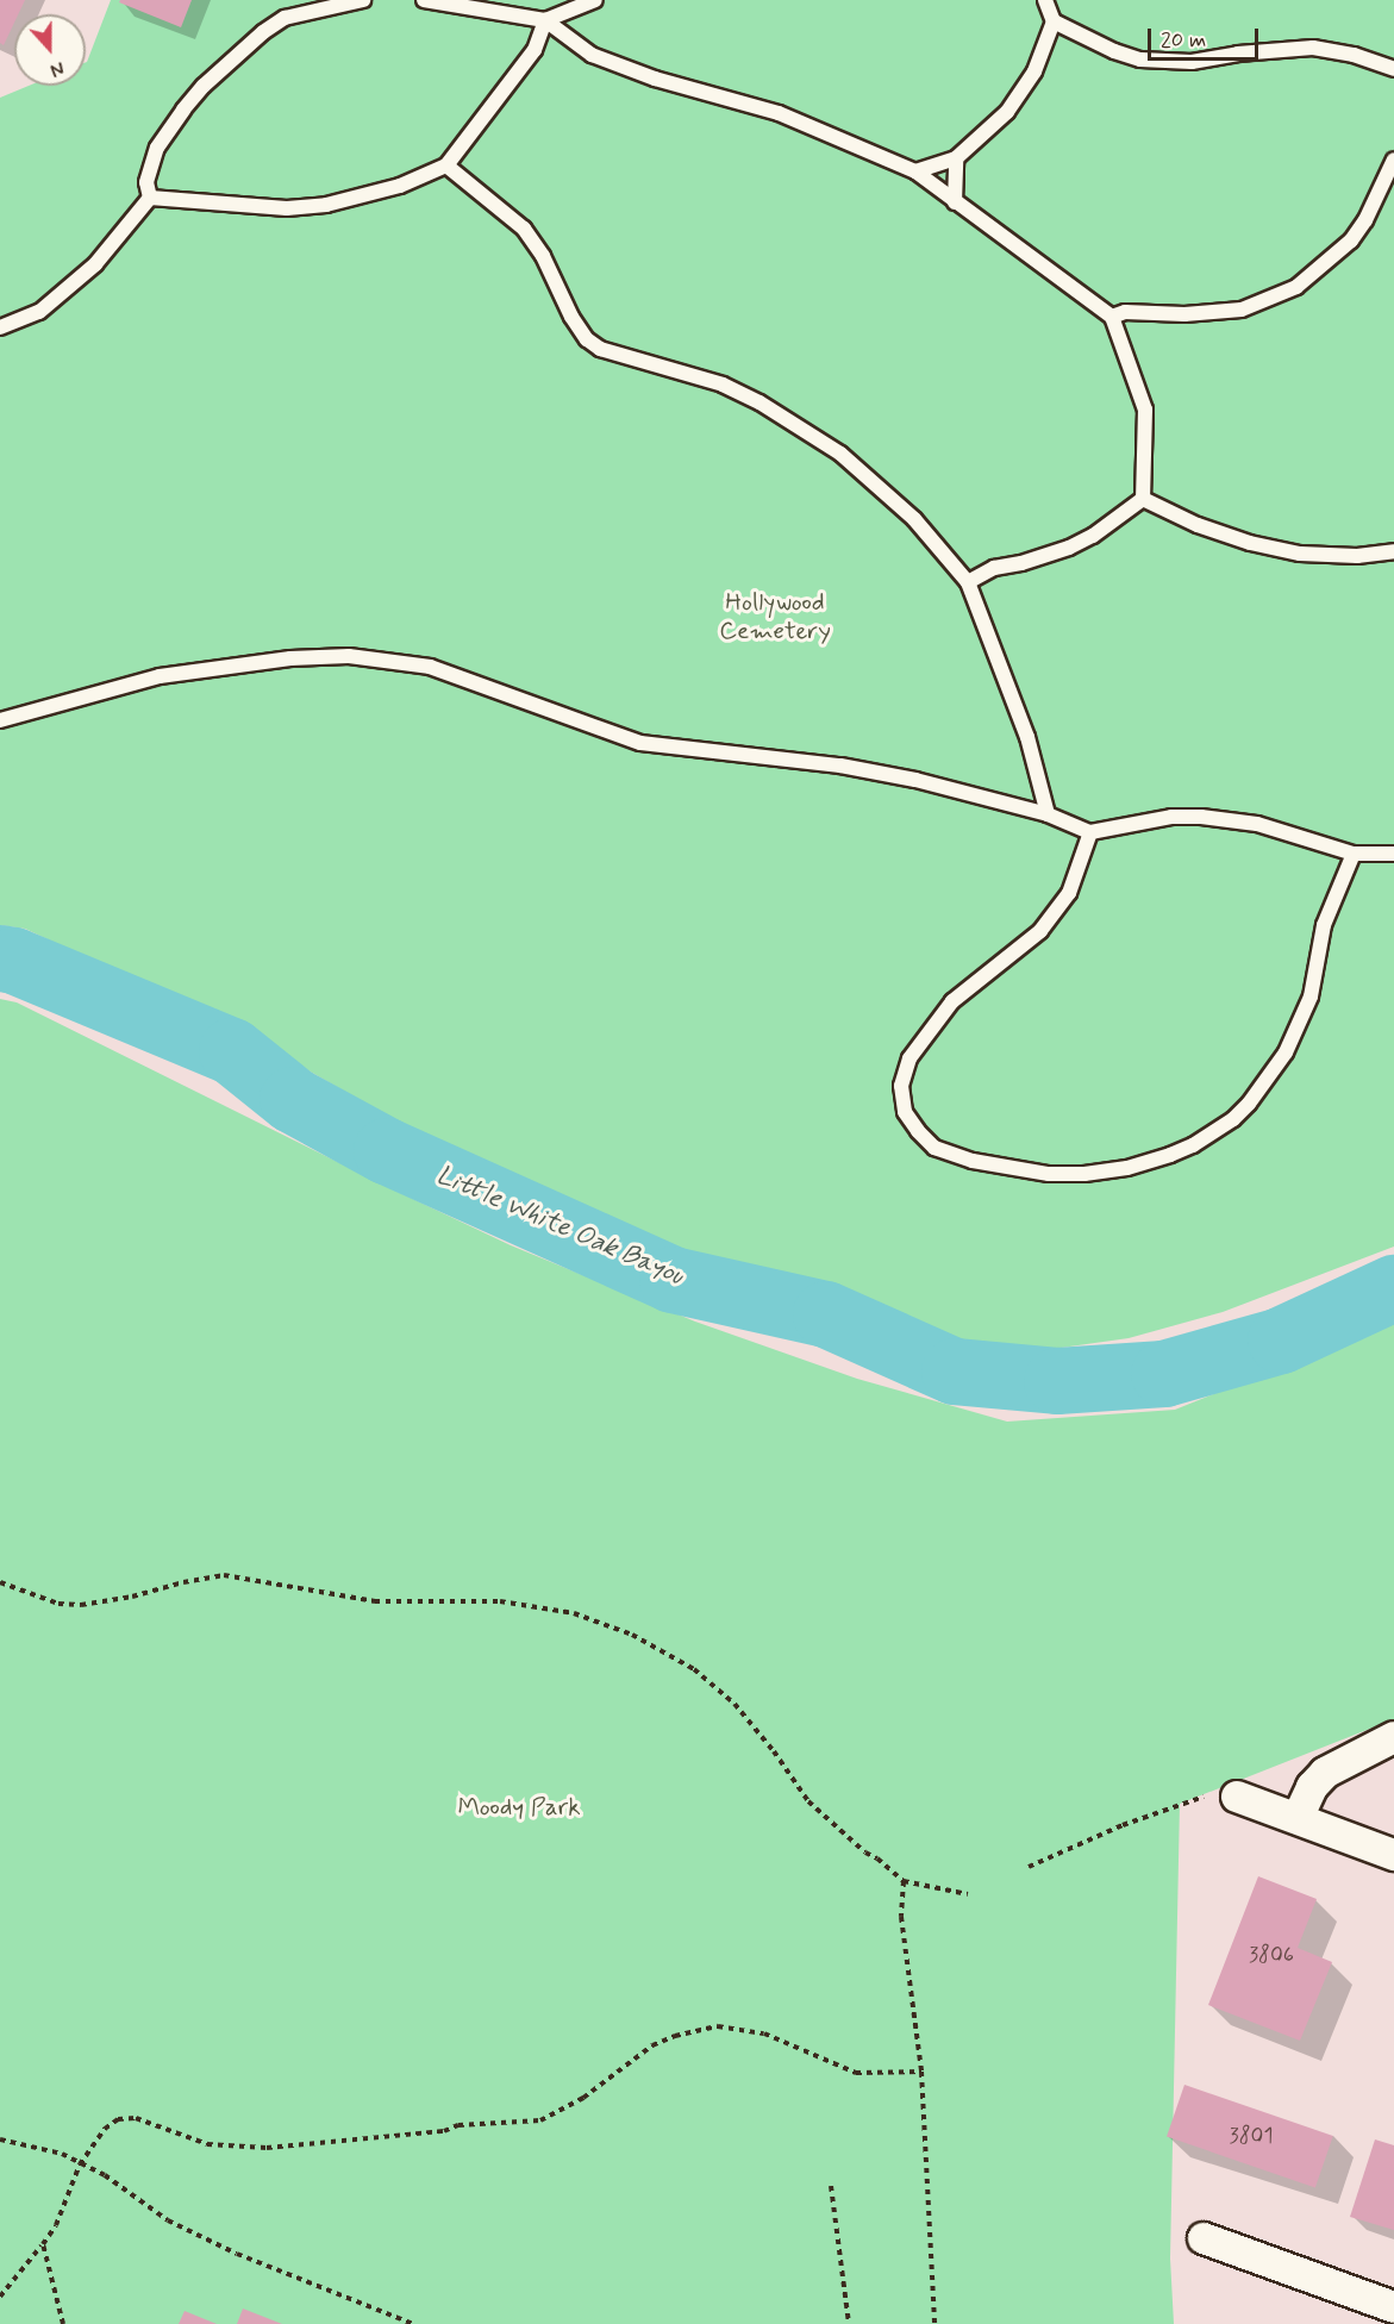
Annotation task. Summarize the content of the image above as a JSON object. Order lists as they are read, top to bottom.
{
  "water": ["Little White Oak Bayou"],
  "parks": ["Hollywood Cemetery", "Moody Park"],
  "house_numbers": ["3806", "3801"],
  "scale_bar": "20 m",
  "north": "bottom"
}
